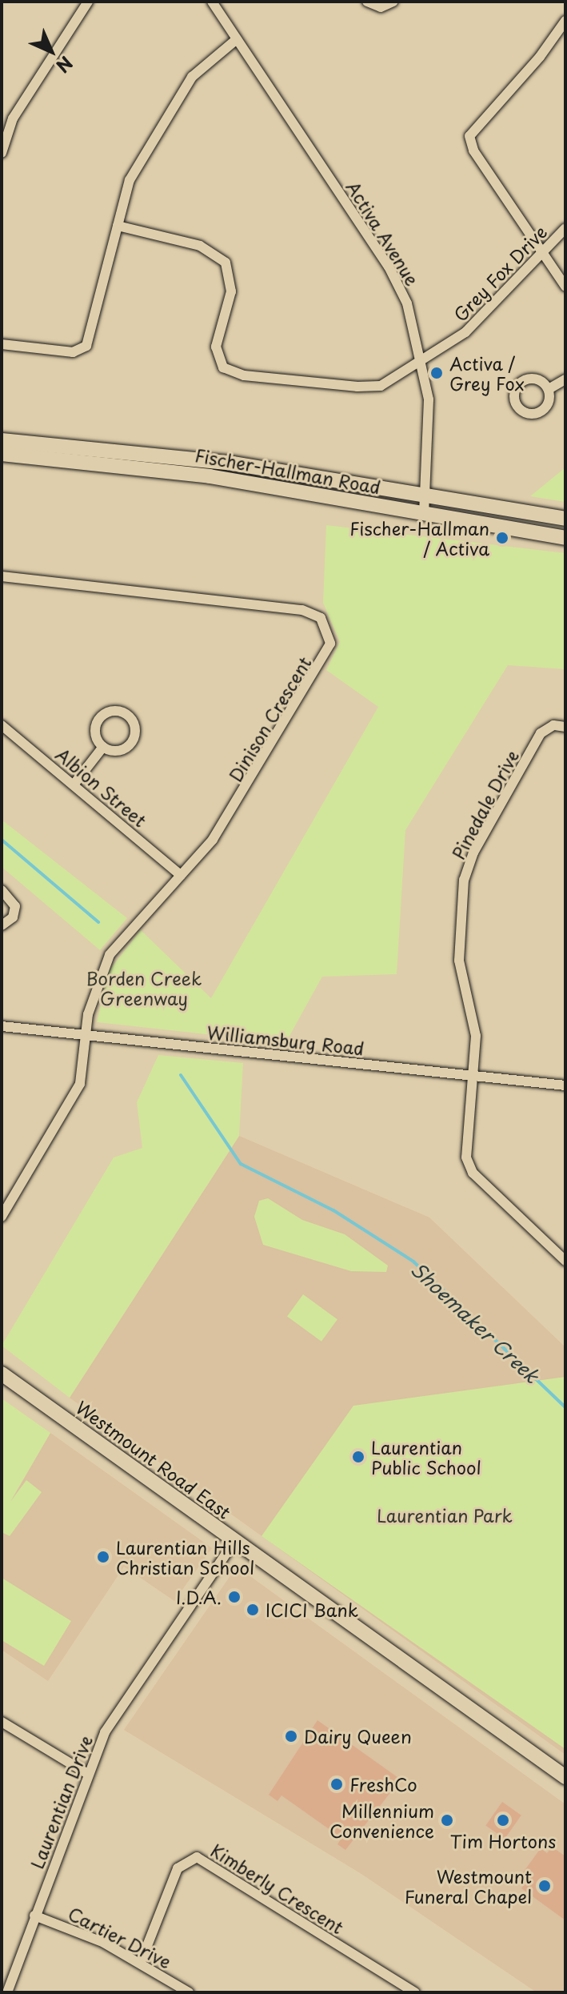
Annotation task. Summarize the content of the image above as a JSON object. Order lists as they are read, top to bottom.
{
  "streets": {
    "main road": ["Fischer-Hallman Road", "Westmount Road East"],
    "street": [
      "Activa Avenue",
      "Grey Fox Drive",
      "Dinison Crescent",
      "Albion Street",
      "Pinedale Drive",
      "Williamsburg Road",
      "Laurentian Drive",
      "Kimberly Crescent",
      "Cartier Drive"
    ]
  },
  "crossings": [
    ["Activa Avenue", "Grey Fox Drive"],
    ["Activa Avenue", "Fischer-Hallman Road"],
    ["Dinison Crescent", "Albion Street"],
    ["Dinison Crescent", "Williamsburg Road"],
    ["Pinedale Drive", "Williamsburg Road"],
    ["Westmount Road East", "Laurentian Drive"],
    ["Laurentian Drive", "Cartier Drive"],
    ["Kimberly Crescent", "Cartier Drive"]
  ],
  "water": ["Shoemaker Creek"],
  "parks": ["Borden Creek Greenway", "Laurentian Park"],
  "places": [
    "Activa / Grey Fox",
    "Fischer-Hallman / Activa",
    "Laurentian Public School",
    "Laurentian Hills Christian School",
    "I.D.A.",
    "ICICI Bank",
    "Dairy Queen",
    "FreshCo",
    "Millennium Convenience",
    "Tim Hortons",
    "Westmount Funeral Chapel"
  ],
  "north": "bottom right"
}
